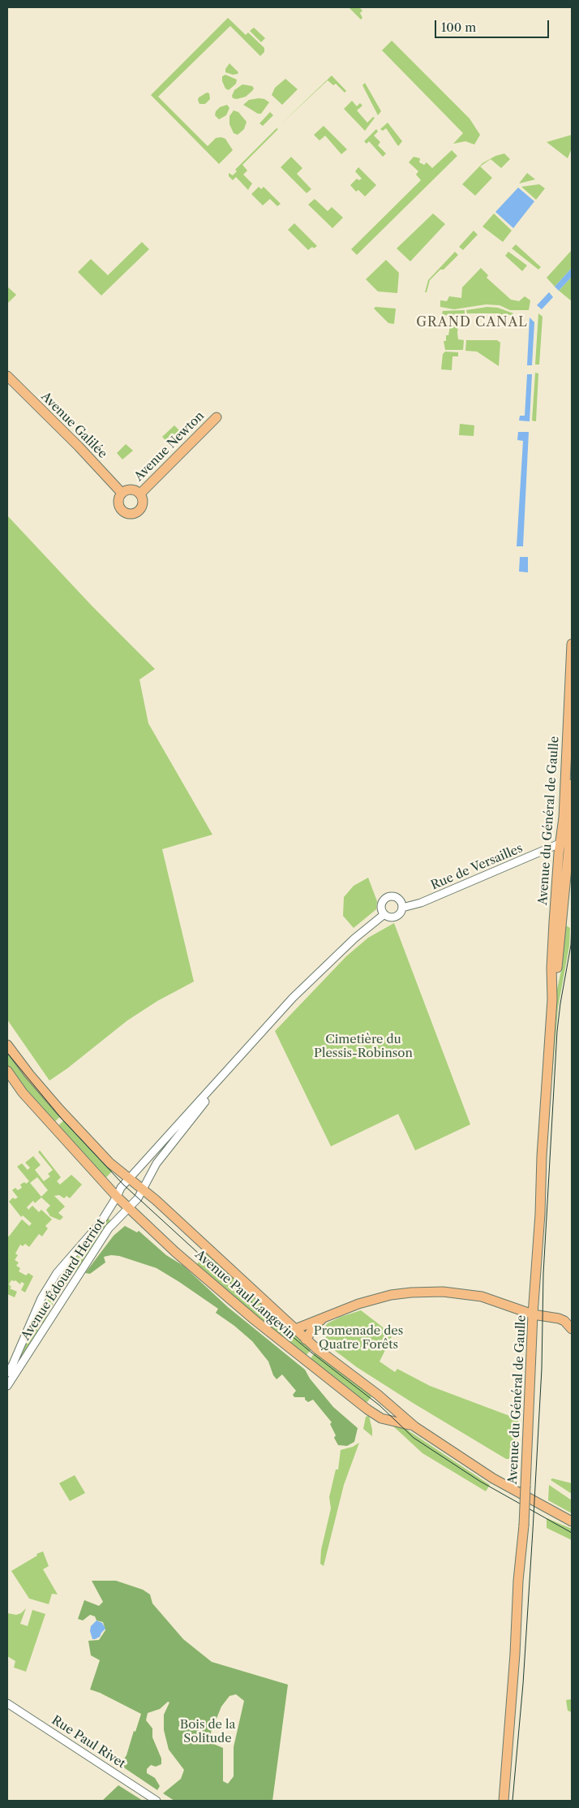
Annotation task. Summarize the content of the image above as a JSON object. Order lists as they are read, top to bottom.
{
  "streets": {
    "main road": [
      "Avenue Galilée",
      "Avenue Newton",
      "Avenue du Général de Gaulle",
      "Avenue Paul Langevin"
    ],
    "street": ["Rue de Versailles", "Avenue Édouard Herriot", "Rue Paul Rivet"]
  },
  "crossings": [
    ["Avenue Galilée", "Avenue Newton"],
    ["Avenue du Général de Gaulle", "Rue de Versailles"],
    ["Avenue Édouard Herriot", "Avenue Paul Langevin"]
  ],
  "districts": ["GRAND CANAL"],
  "parks": ["Cimetière du Plessis-Robinson", "Promenade des Quatre Forêts", "Bois de la Solitude"],
  "scale_bar": "100 m"
}
